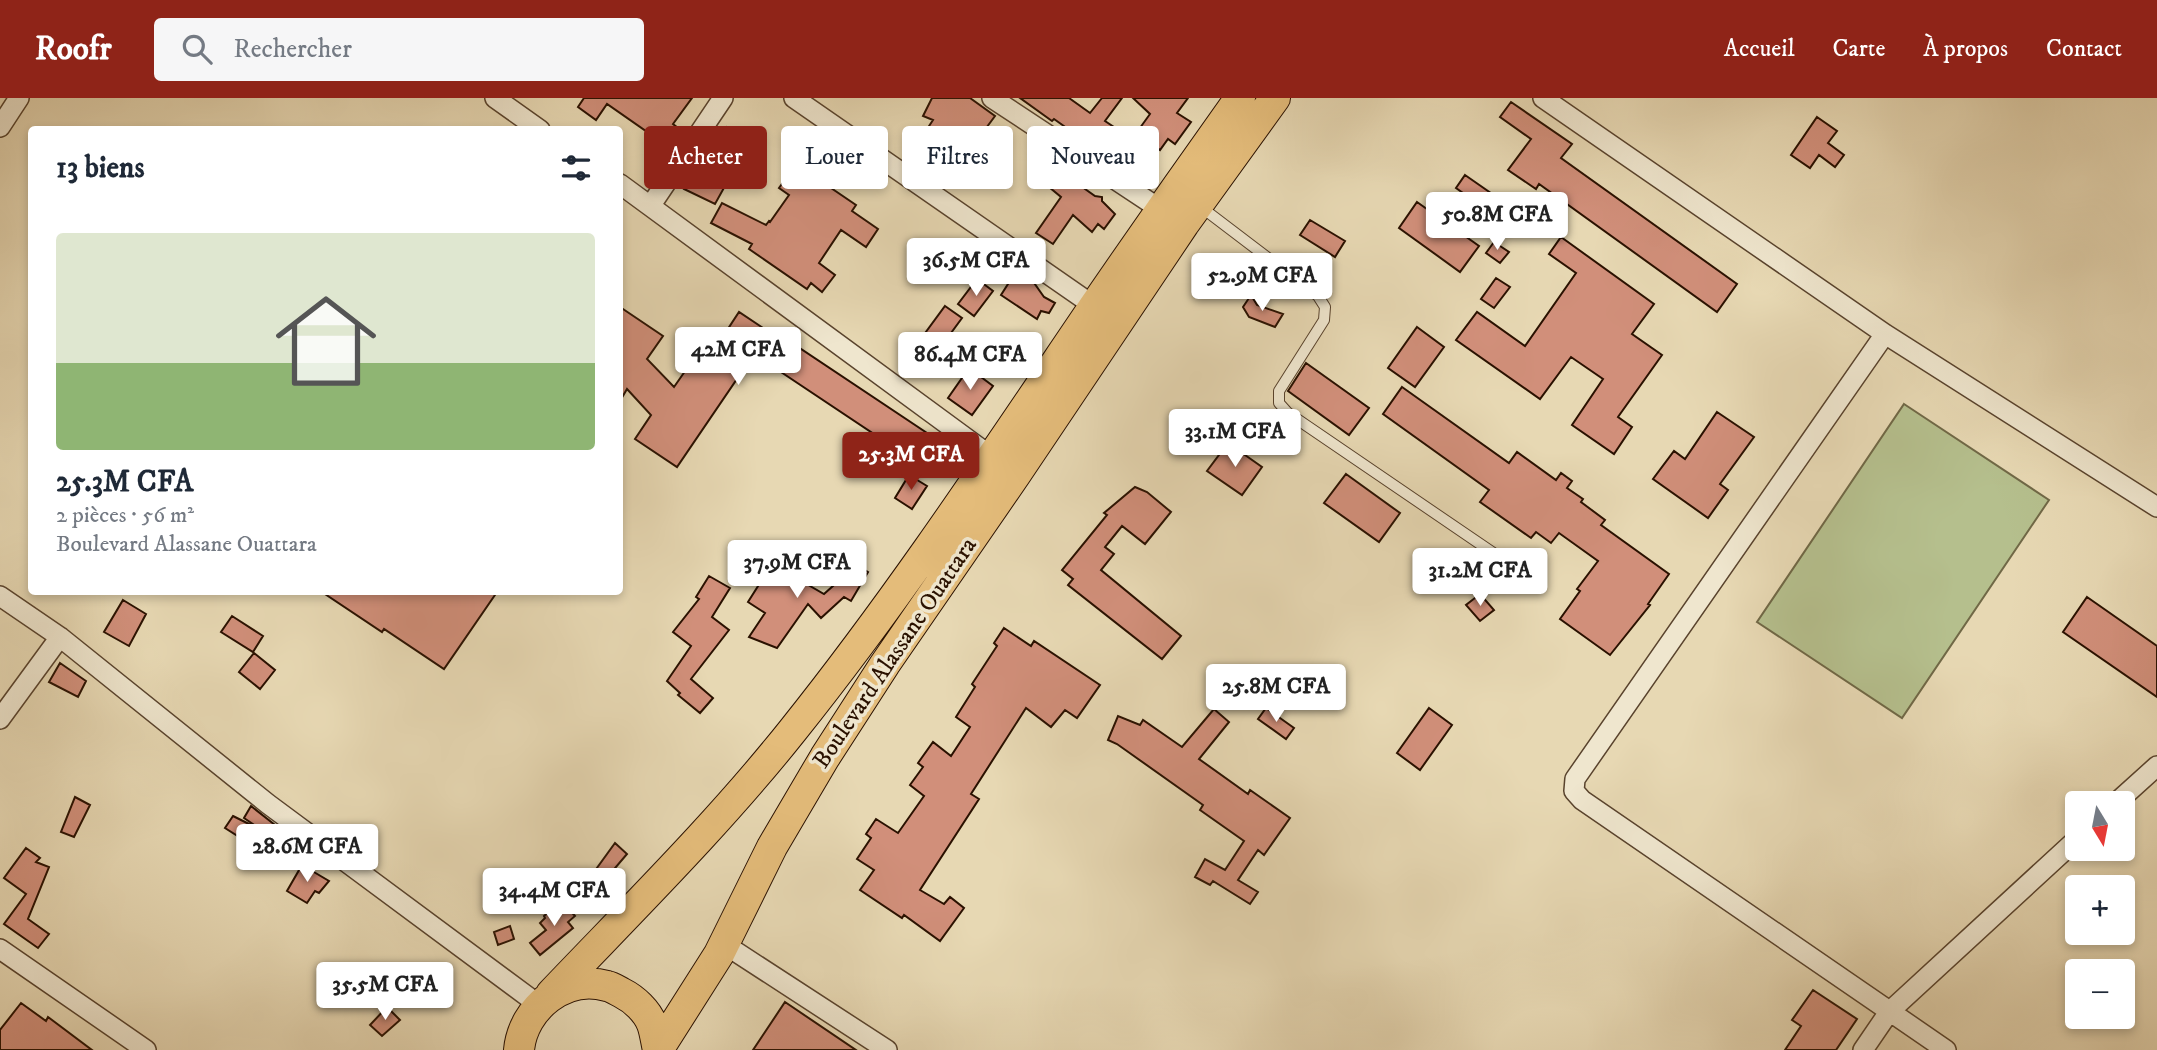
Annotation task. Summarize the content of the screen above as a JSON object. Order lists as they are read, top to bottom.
{
  "streets": {
    "main road": ["Boulevard Alassane Ouattara"]
  },
  "north": "bottom",
  "page": {
    "header": "Roofr",
    "search": "Rechercher",
    "nav": [
      "Accueil",
      "Carte",
      "À propos",
      "Contact"
    ],
    "chip": [
      "Acheter",
      "Louer",
      "Filtres",
      "Nouveau"
    ],
    "heading": "13 biens",
    "price": [
      "50.8M CFA",
      "36.5M CFA",
      "52.9M CFA",
      "42M CFA",
      "86.4M CFA",
      "33.1M CFA",
      "25.3M CFA",
      "37.9M CFA",
      "31.2M CFA",
      "25.8M CFA",
      "28.6M CFA",
      "34.4M CFA",
      "35.5M CFA"
    ],
    "list": [
      {
        "name": "25.3M CFA",
        "note": "2 pièces · 56 m² · Boulevard Alassane Ouattara"
      }
    ],
    "map_buttons": ["+", "−"]
  }
}
